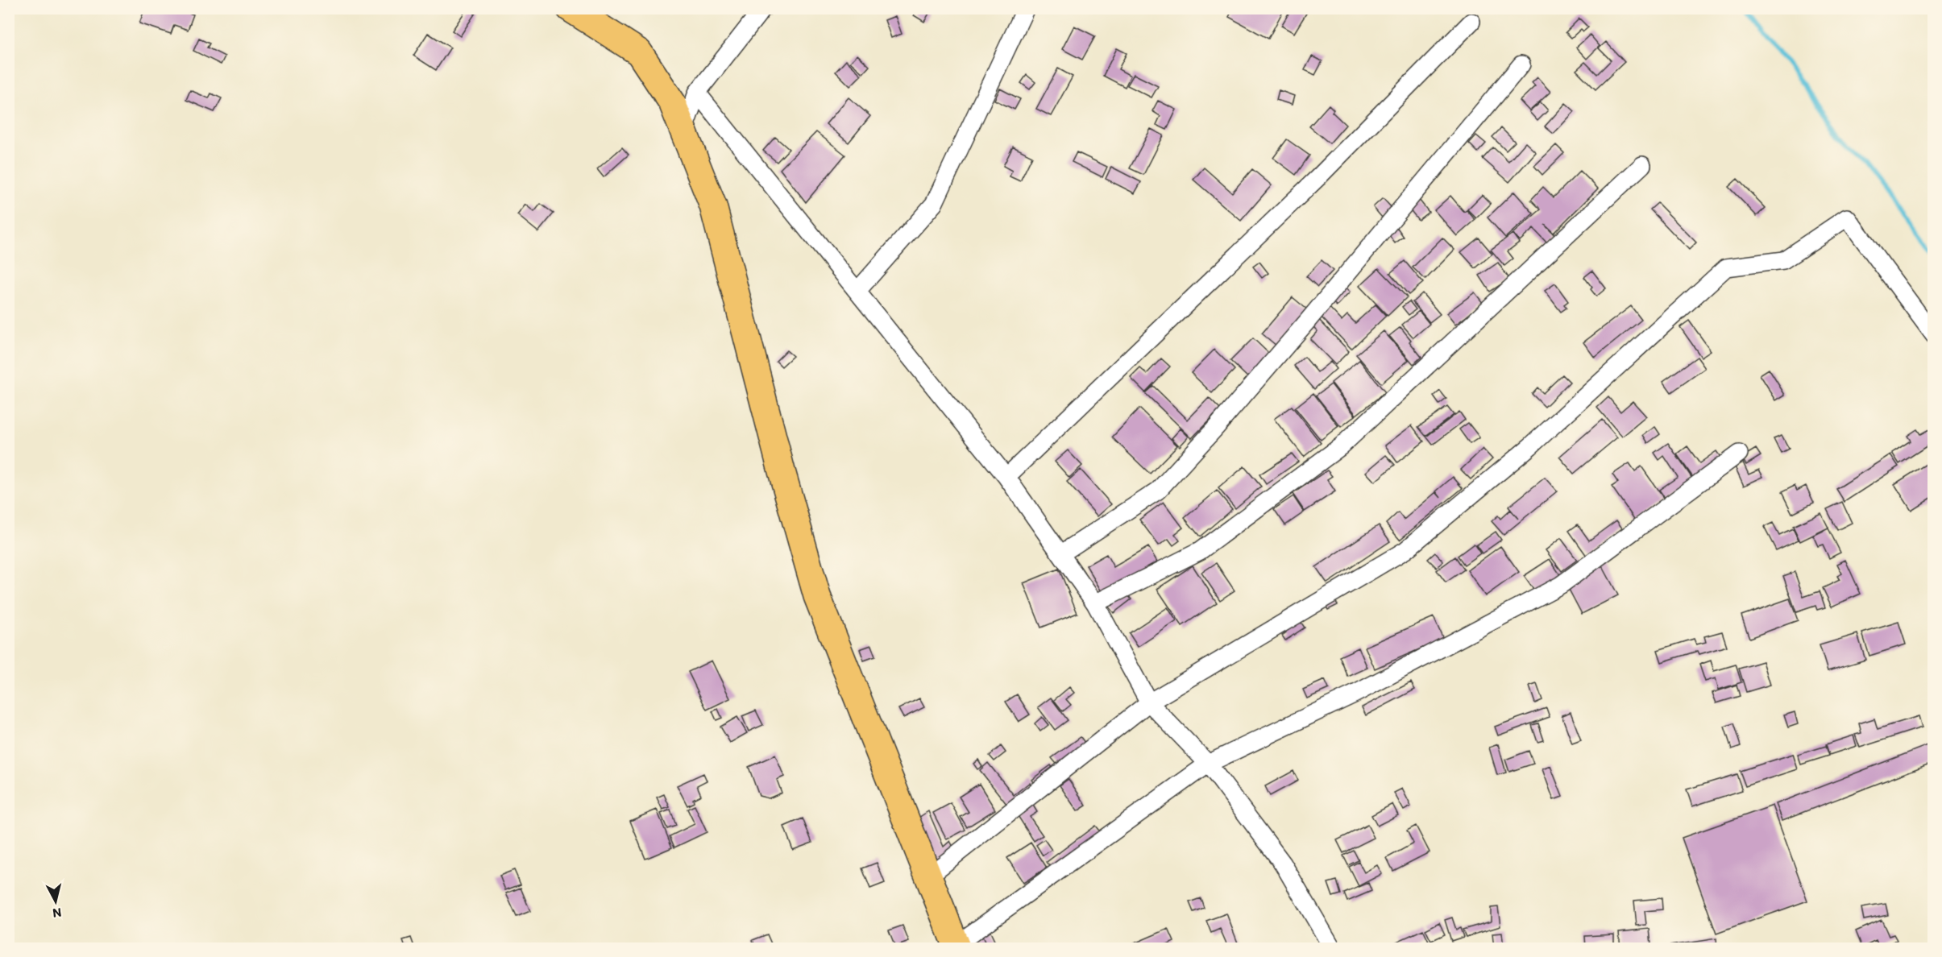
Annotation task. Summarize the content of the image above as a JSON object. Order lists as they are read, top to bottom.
{
  "north": "bottom"
}
